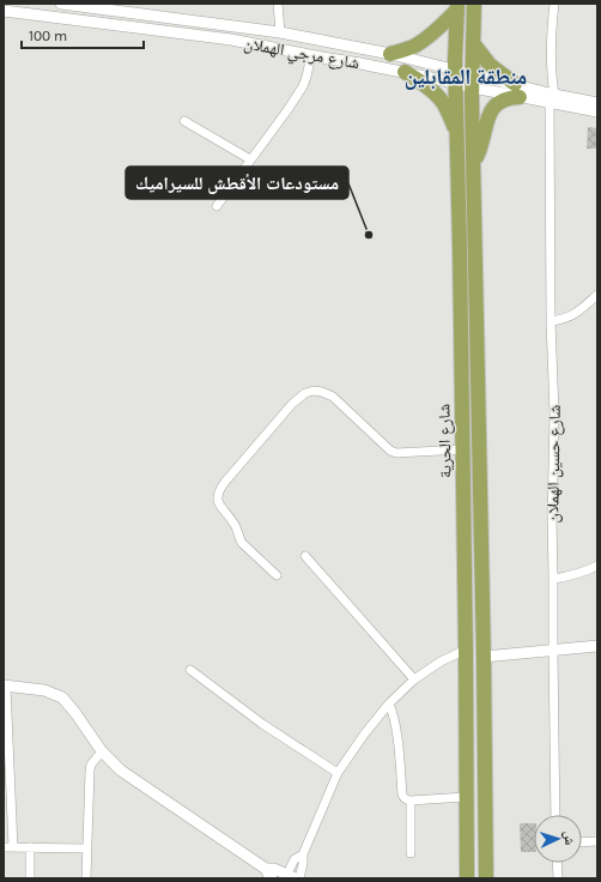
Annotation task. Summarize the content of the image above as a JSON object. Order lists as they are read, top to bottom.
{
  "streets": {
    "highway": ["شارع الحرية"],
    "main road": ["شارع مرجي الهملان"],
    "street": ["شارع حسين الهملان"]
  },
  "crossings": [
    ["شارع مرجي الهملان", "شارع الحرية"],
    ["شارع مرجي الهملان", "شارع حسين الهملان"]
  ],
  "districts": ["منطقة المقابلين"],
  "places": ["مستودعات الأقطش للسيراميك"],
  "scale_bar": "100 m",
  "north": "right"
}
